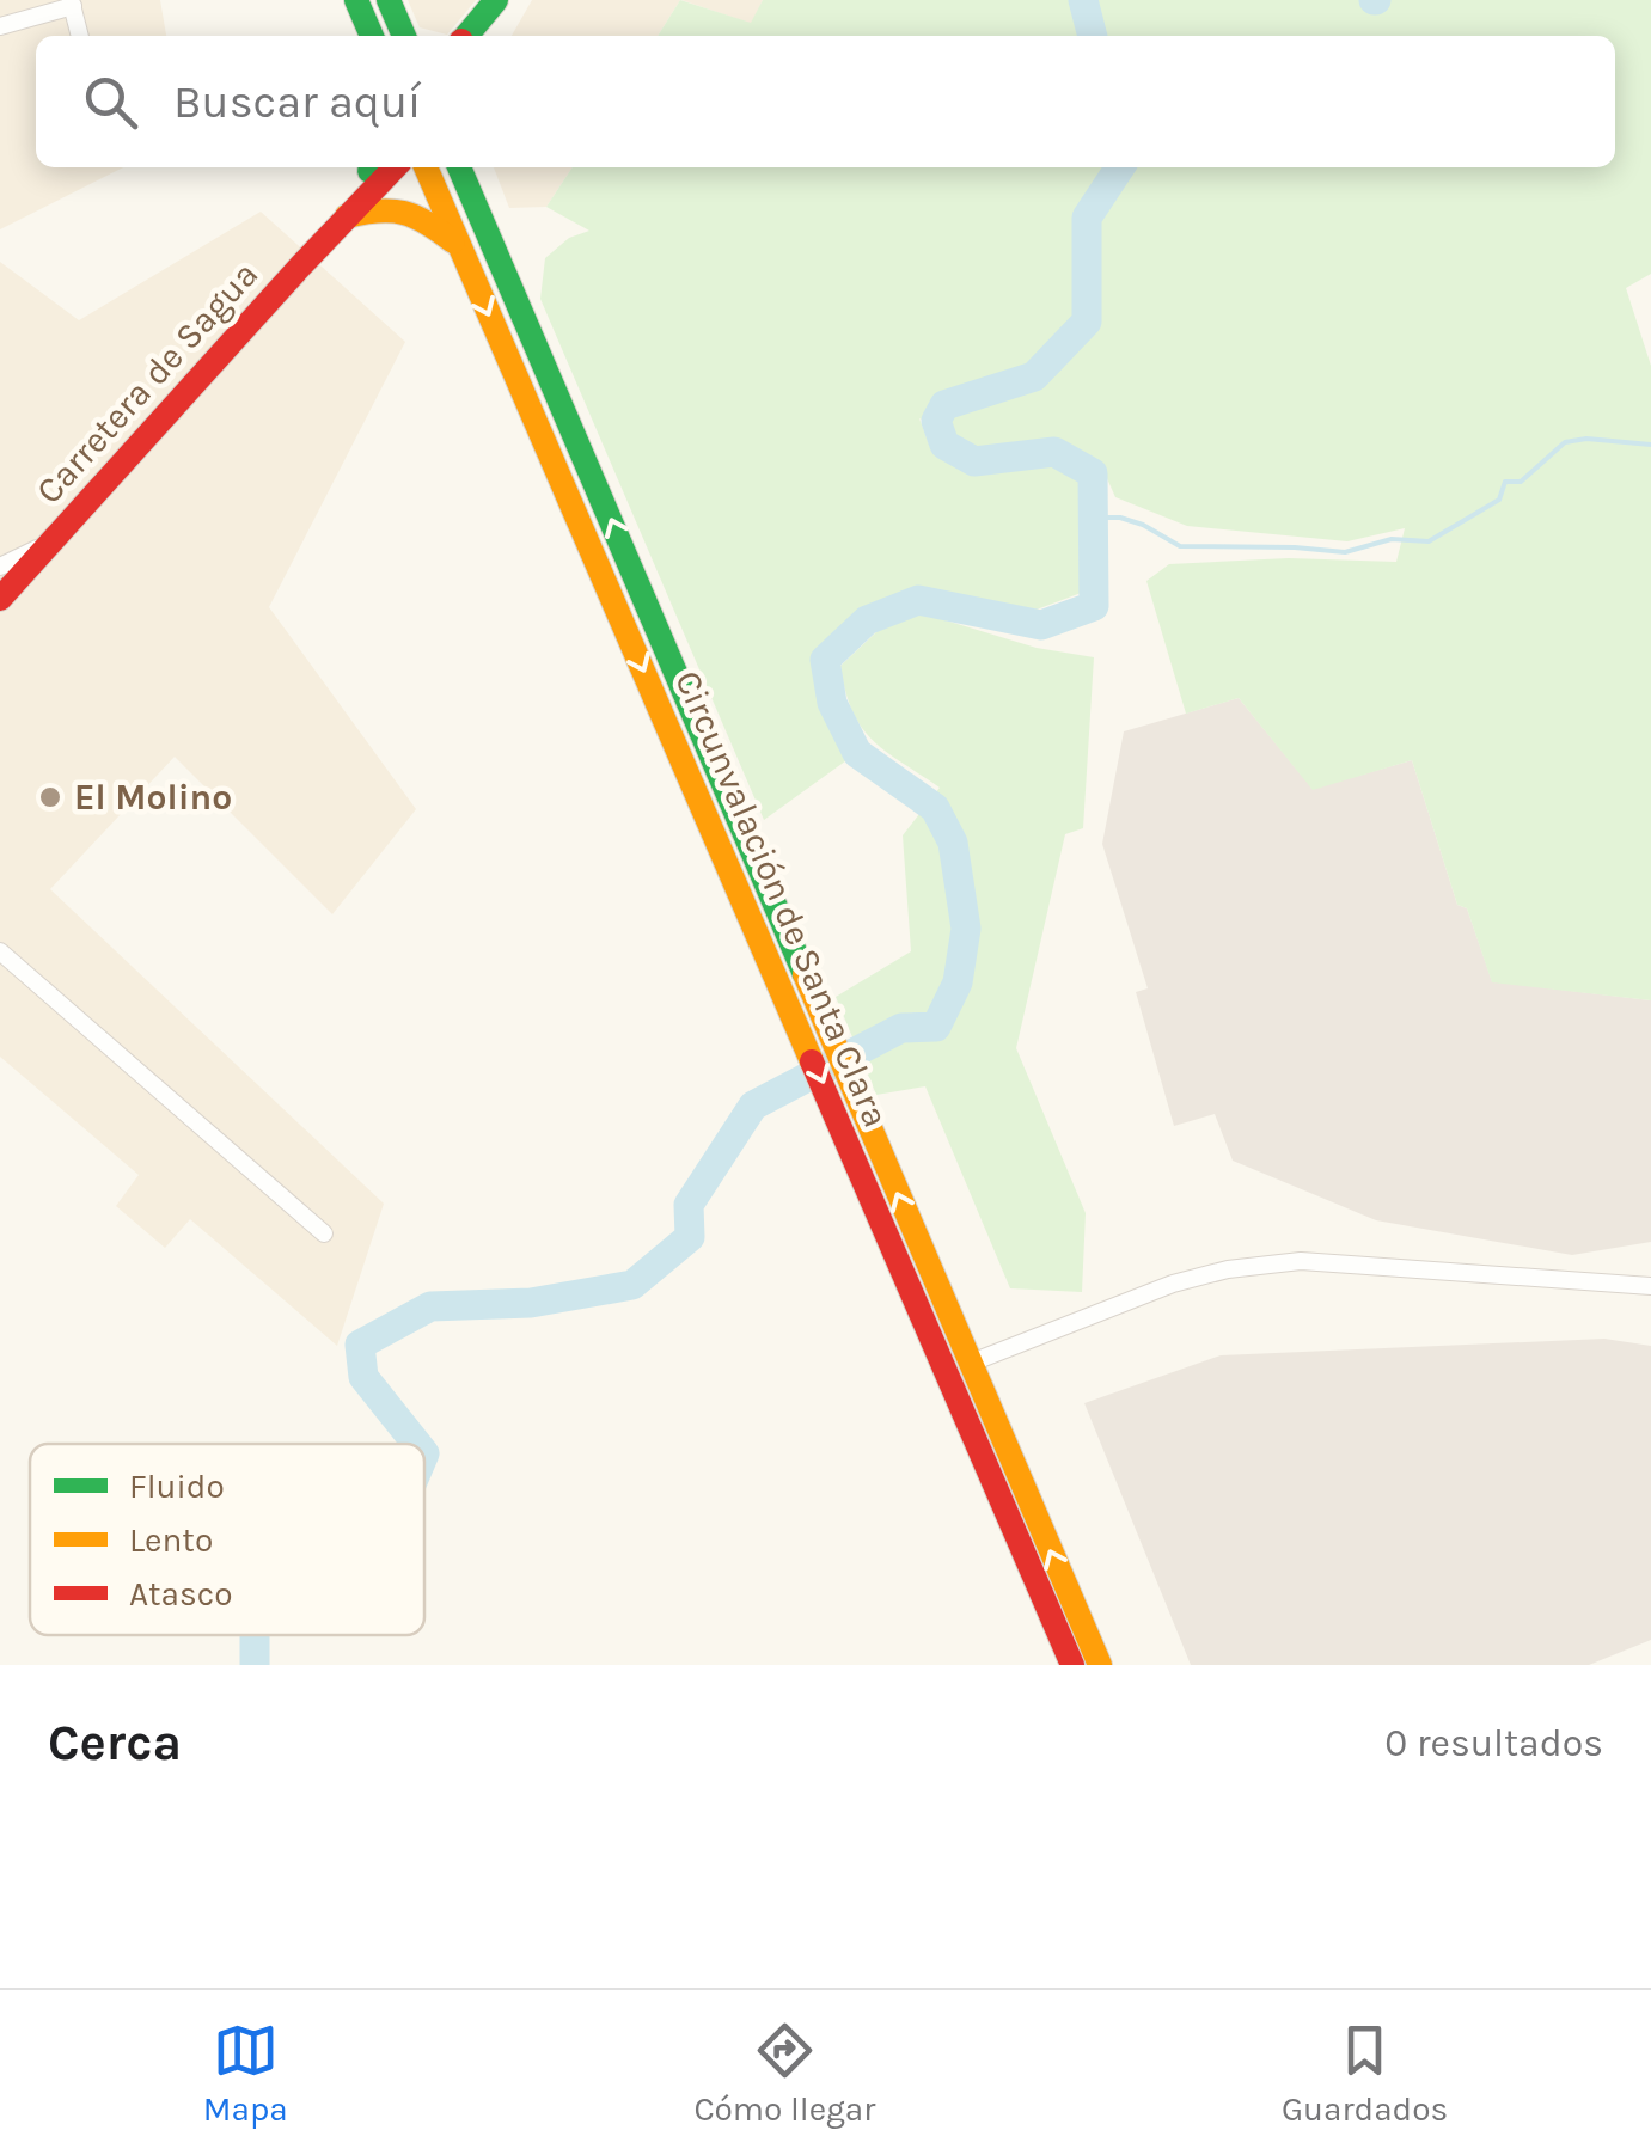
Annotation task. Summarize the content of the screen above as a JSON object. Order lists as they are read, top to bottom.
{
  "streets": {
    "main road": ["Carretera de Sagua", "Circunvalación de Santa Clara"]
  },
  "places": ["El Molino"],
  "legend": ["Fluido", "Lento", "Atasco"],
  "page": {
    "search": "Buscar aquí",
    "heading": ["Cerca", "0 resultados"],
    "nav": ["Mapa", "Cómo llegar", "Guardados"]
  }
}
